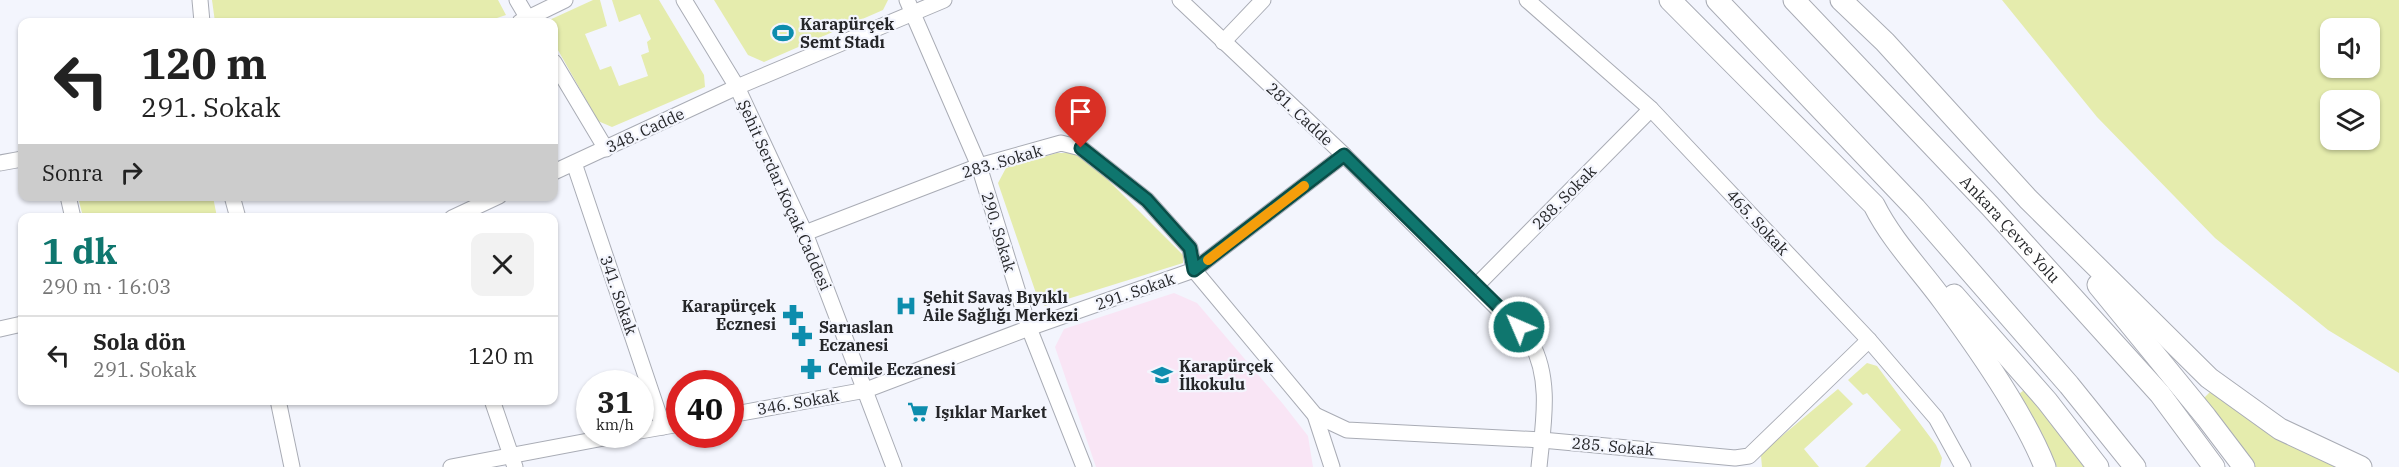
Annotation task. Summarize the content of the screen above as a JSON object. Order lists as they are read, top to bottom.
{
  "streets": {
    "highway": ["Ankara Çevre Yolu"],
    "street": [
      "281. Cadde",
      "348. Cadde",
      "283. Sokak",
      "Şehit Serdar Koçak Caddesi",
      "288. Sokak",
      "465. Sokak",
      "290. Sokak",
      "291. Sokak",
      "341. Sokak",
      "346. Sokak",
      "285. Sokak"
    ]
  },
  "crossings": [
    ["281. Cadde", "288. Sokak"],
    ["281. Cadde", "291. Sokak"],
    ["281. Cadde", "285. Sokak"],
    ["348. Cadde", "Şehit Serdar Koçak Caddesi"],
    ["348. Cadde", "341. Sokak"],
    ["283. Sokak", "Şehit Serdar Koçak Caddesi"],
    ["283. Sokak", "290. Sokak"],
    ["283. Sokak", "291. Sokak"],
    ["283. Sokak", "285. Sokak"],
    ["Şehit Serdar Koçak Caddesi", "291. Sokak"],
    ["Şehit Serdar Koçak Caddesi", "346. Sokak"],
    ["288. Sokak", "465. Sokak"],
    ["465. Sokak", "285. Sokak"],
    ["290. Sokak", "291. Sokak"],
    ["291. Sokak", "346. Sokak"]
  ],
  "places": {
    "sports": ["Karapürçek Semt Stadı"],
    "hospital": ["Şehit Savaş Bıyıklı Aile Sağlığı Merkezi"],
    "pharmacy": ["Karapürçek Ecznesi", "Sarıaslan Eczanesi", "Cemile Eczanesi"],
    "school or university": ["Karapürçek İlkokulu"],
    "supermarket": ["Işıklar Market"]
  },
  "page": {
    "turn": ["120 m", "291. Sokak"],
    "then": "Sonra",
    "heading": ["1 dk", "290 m · 16:03"],
    "list": [
      {
        "name": "Sola dön",
        "note": "291. Sokak",
        "value": "120 m"
      }
    ],
    "speed": "31 km/h",
    "limit": "40"
  }
}
